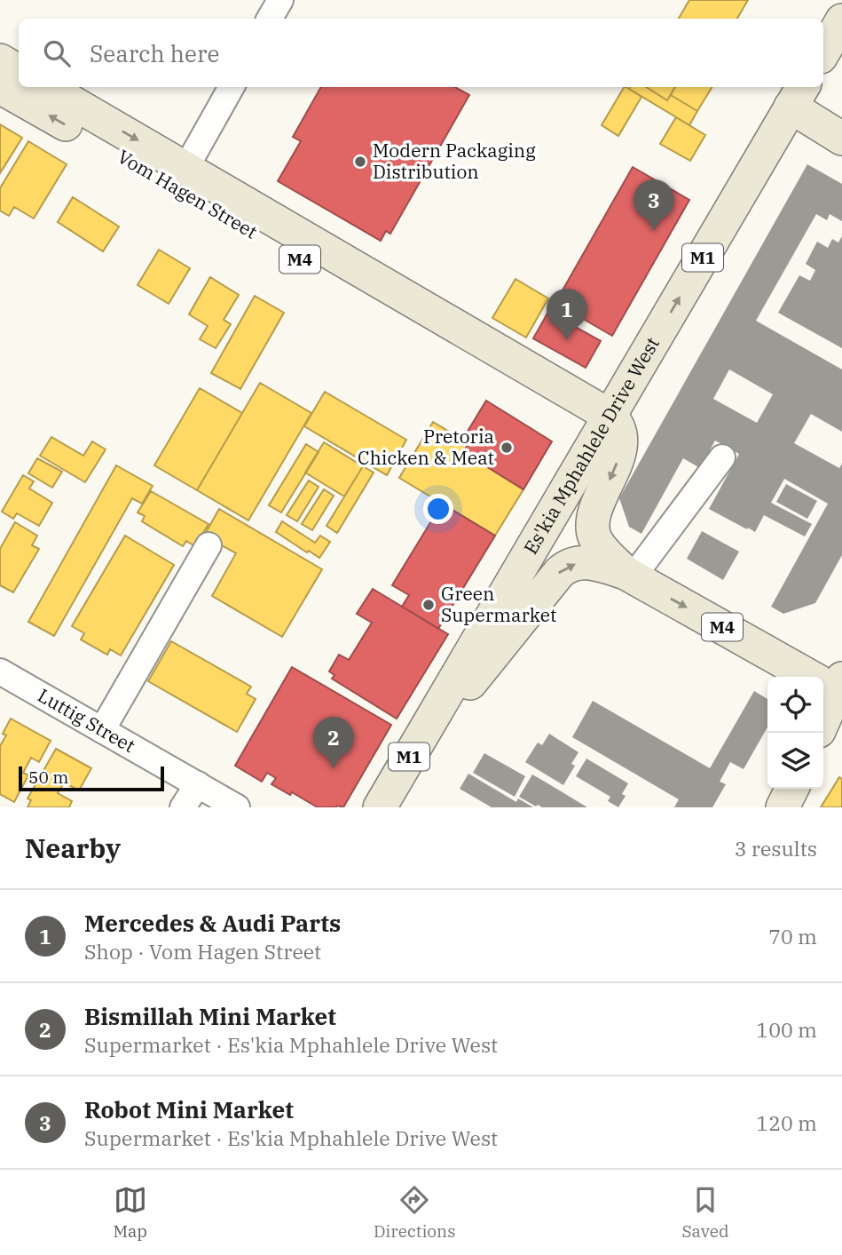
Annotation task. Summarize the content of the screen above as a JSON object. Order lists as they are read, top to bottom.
{
  "streets": {
    "main road": [
      "Vom Hagen Street",
      "M1",
      "M4",
      "Es'kia Mphahlele Drive West"
    ],
    "street": ["Luttig Street"]
  },
  "crossings": [
    ["Vom Hagen Street", "Es'kia Mphahlele Drive West"]
  ],
  "one_way": ["Es'kia Mphahlele Drive West"],
  "places": ["Modern Packaging Distribution", "Pretoria Chicken & Meat", "Green Supermarket"],
  "scale_bar": "50 m",
  "page": {
    "search": "Search here",
    "pins": ["3", "1", "2"],
    "scale": "50 m",
    "heading": ["Nearby", "3 results"],
    "list": [
      {
        "mark": "1",
        "name": "Mercedes & Audi Parts",
        "note": "Shop · Vom Hagen Street",
        "value": "70 m"
      },
      {
        "mark": "2",
        "name": "Bismillah Mini Market",
        "note": "Supermarket · Es'kia Mphahlele Drive West",
        "value": "100 m"
      },
      {
        "mark": "3",
        "name": "Robot Mini Market",
        "note": "Supermarket · Es'kia Mphahlele Drive West",
        "value": "120 m"
      }
    ],
    "nav": ["Map", "Directions", "Saved"]
  }
}
